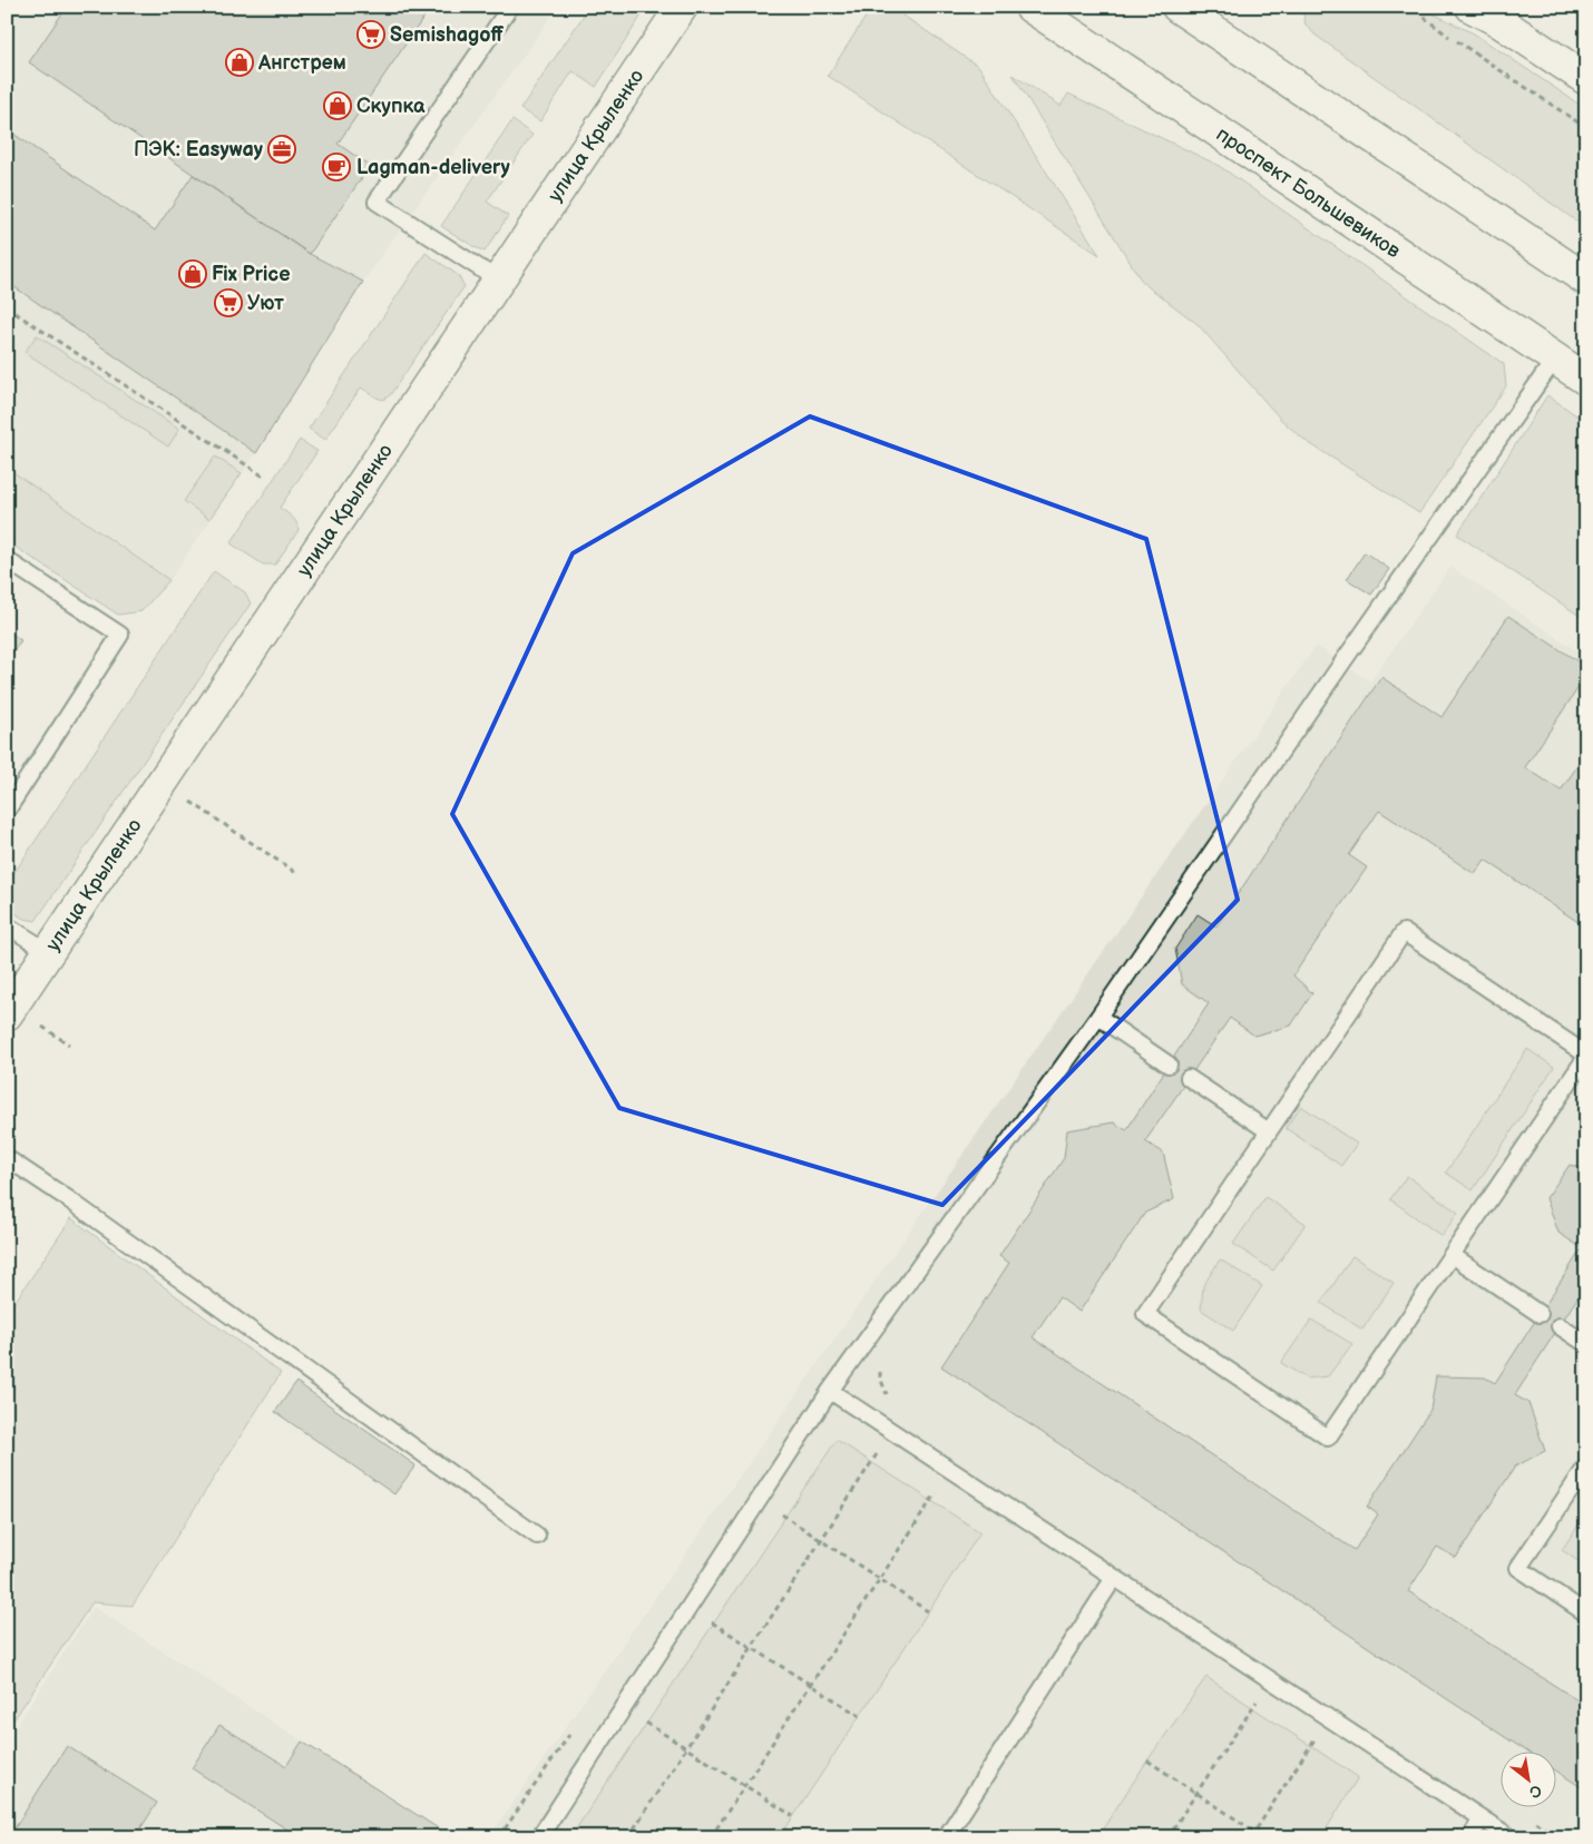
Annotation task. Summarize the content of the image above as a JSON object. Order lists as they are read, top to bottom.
{
  "streets": {
    "street": ["улица Крыленко", "проспект Большевиков"]
  },
  "places": {
    "supermarket": ["Semishagoff", "Уют"],
    "shop": ["Ангстрем", "Скупка", "Fix Price"],
    "office": ["ПЭК: Easyway"],
    "cafe": ["Lagman-delivery"]
  },
  "north": "bottom right"
}
